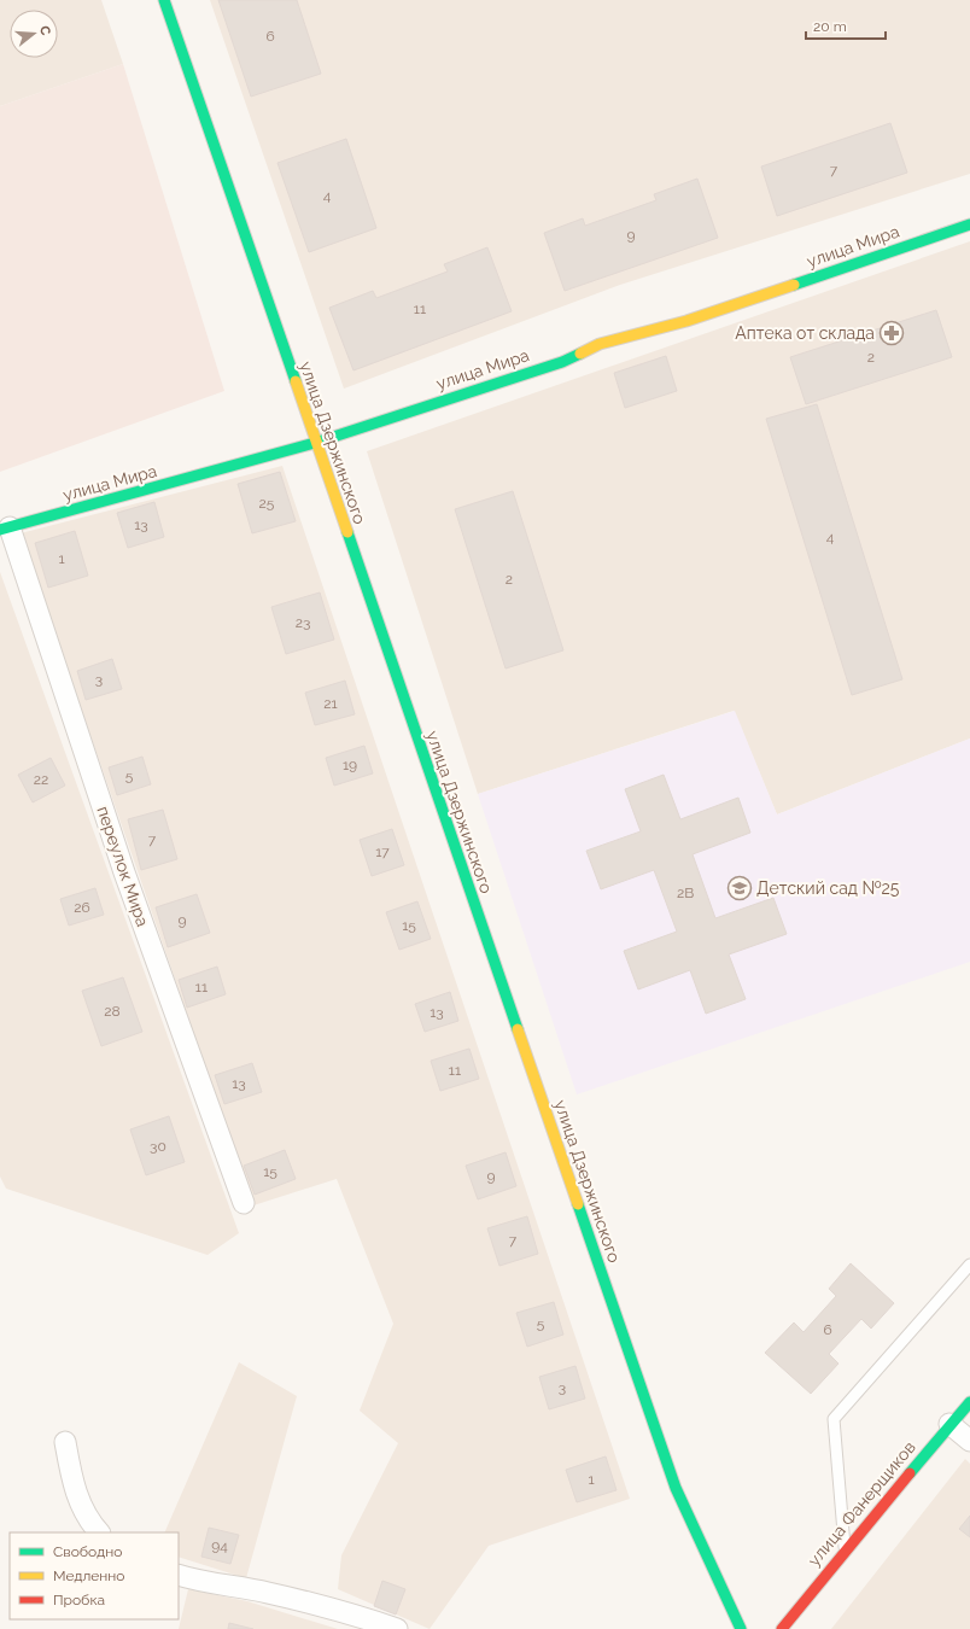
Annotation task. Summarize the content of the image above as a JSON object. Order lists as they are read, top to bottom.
{
  "streets": {
    "street": [
      "улица Мира",
      "улица Дзержинского",
      "переулок Мира",
      "улица Фанерщиков"
    ]
  },
  "crossings": [
    ["улица Мира", "улица Дзержинского"],
    ["улица Мира", "переулок Мира"]
  ],
  "places": {
    "pharmacy": ["Аптека от склада"],
    "school or university": ["Детский сад №25"]
  },
  "house_numbers": [
    "6",
    "7",
    "4",
    "9",
    "11",
    "2",
    "25",
    "13",
    "4",
    "1",
    "2",
    "23",
    "3",
    "21",
    "19",
    "5",
    "22",
    "7",
    "17",
    "2В",
    "26",
    "9",
    "15",
    "11",
    "28",
    "13",
    "11",
    "13",
    "30",
    "15",
    "9",
    "7",
    "5",
    "6",
    "3",
    "1",
    "94"
  ],
  "legend": ["Свободно", "Медленно", "Пробка"],
  "scale_bar": "20 m",
  "north": "right"
}
